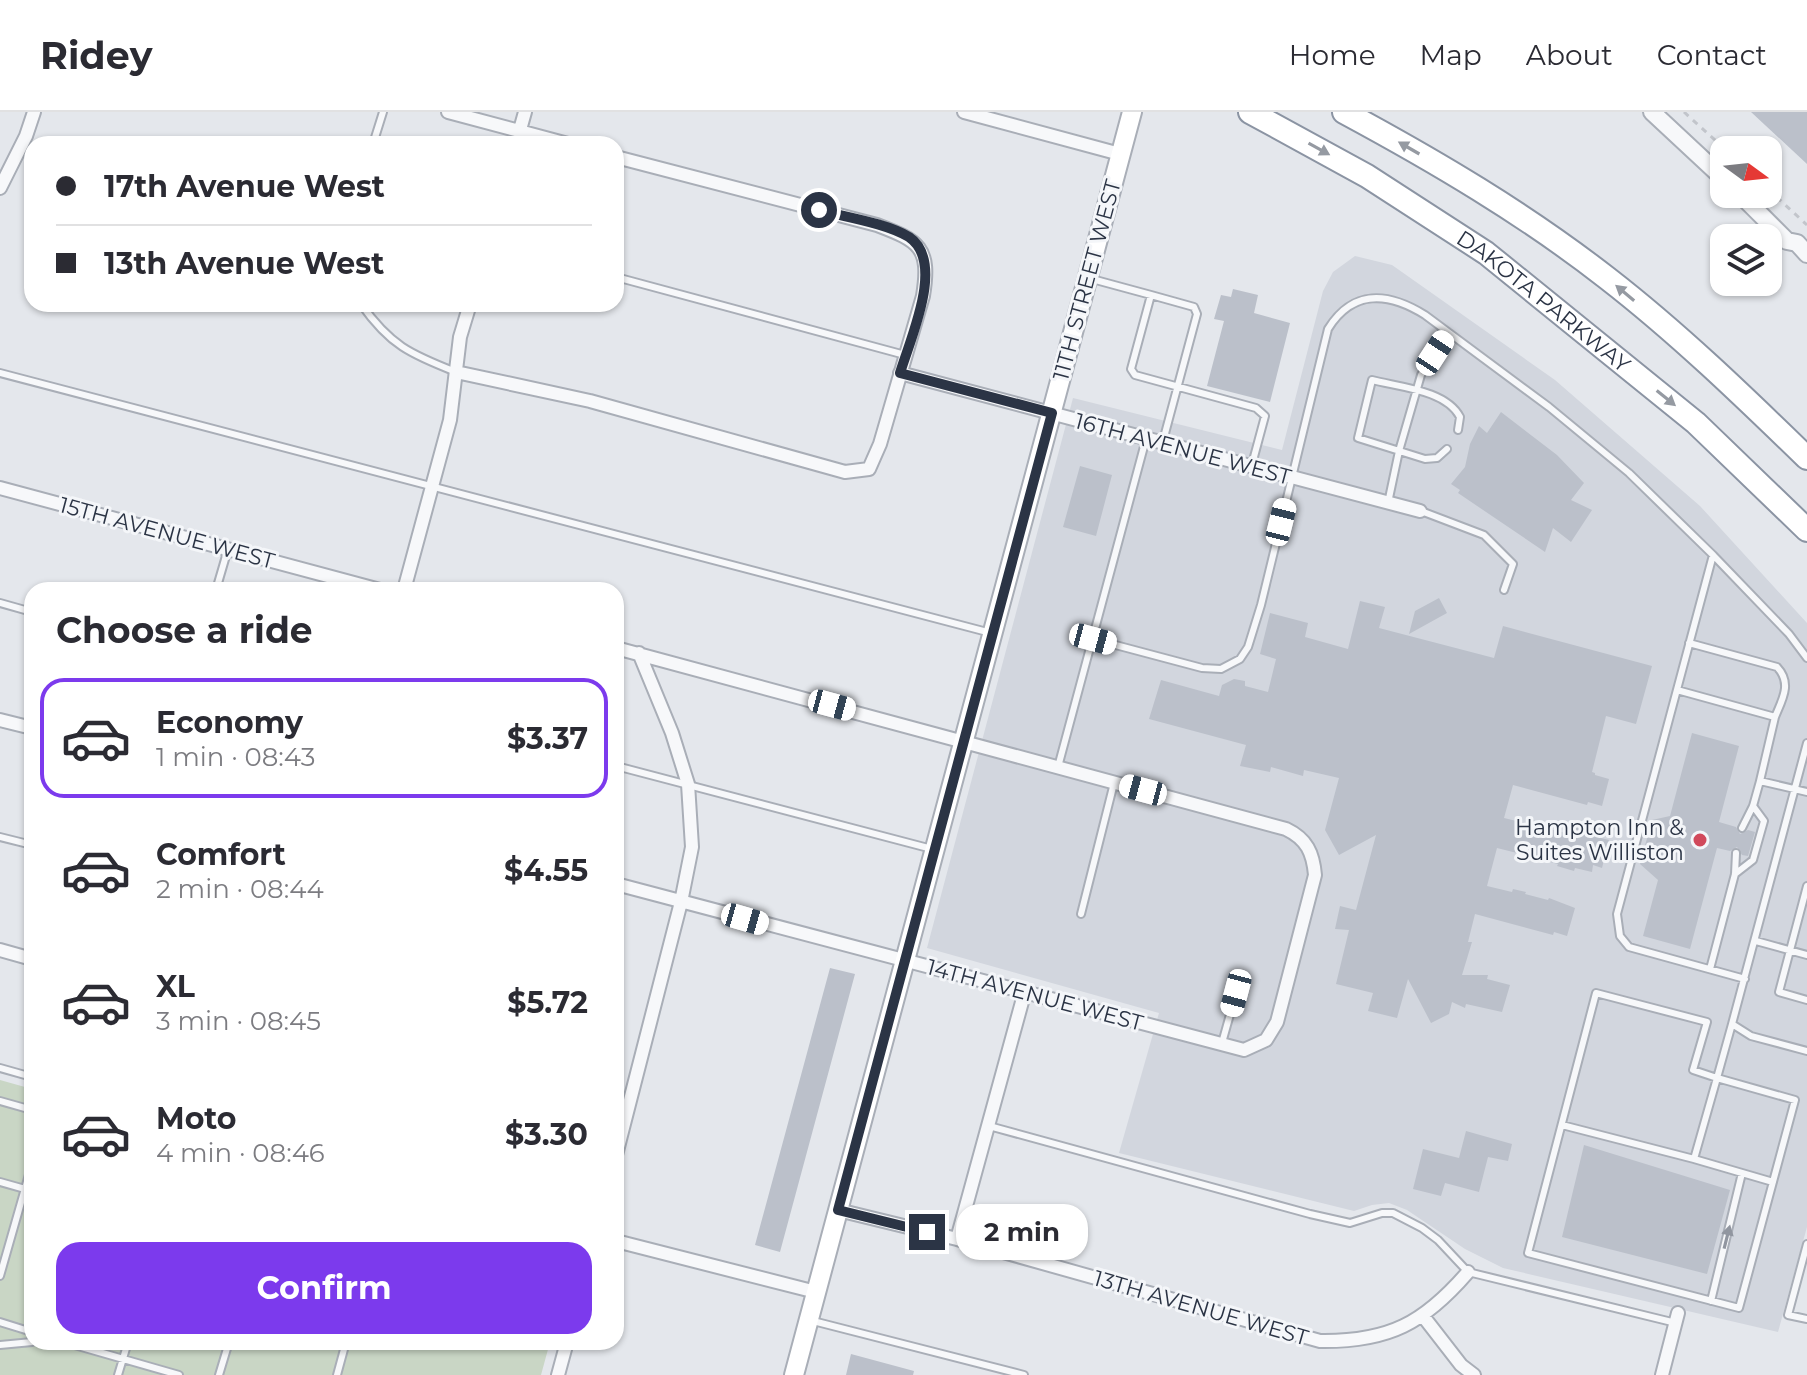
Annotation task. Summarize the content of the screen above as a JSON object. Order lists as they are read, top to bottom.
{
  "streets": {
    "highway": ["DAKOTA PARKWAY"],
    "main road": ["11TH STREET WEST"],
    "street": [
      "16TH AVENUE WEST",
      "15TH AVENUE WEST",
      "14TH AVENUE WEST",
      "13TH AVENUE WEST"
    ]
  },
  "crossings": [
    ["11TH STREET WEST", "16TH AVENUE WEST"],
    ["11TH STREET WEST", "14TH AVENUE WEST"],
    ["11TH STREET WEST", "13TH AVENUE WEST"]
  ],
  "places": ["Hampton Inn & Suites Williston"],
  "north": "right",
  "page": {
    "header": "Ridey",
    "nav": [
      "Home",
      "Map",
      "About",
      "Contact"
    ],
    "banner": ["17th Avenue West", "13th Avenue West"],
    "heading": "Choose a ride",
    "list": [
      {
        "name": "Economy",
        "note": "1 min · 08:43",
        "value": "$3.37"
      },
      {
        "name": "Comfort",
        "note": "2 min · 08:44",
        "value": "$4.55"
      },
      {
        "name": "XL",
        "note": "3 min · 08:45",
        "value": "$5.72"
      },
      {
        "name": "Moto",
        "note": "4 min · 08:46",
        "value": "$3.30"
      }
    ],
    "bubble": "2 min",
    "buttons": "Confirm"
  }
}
